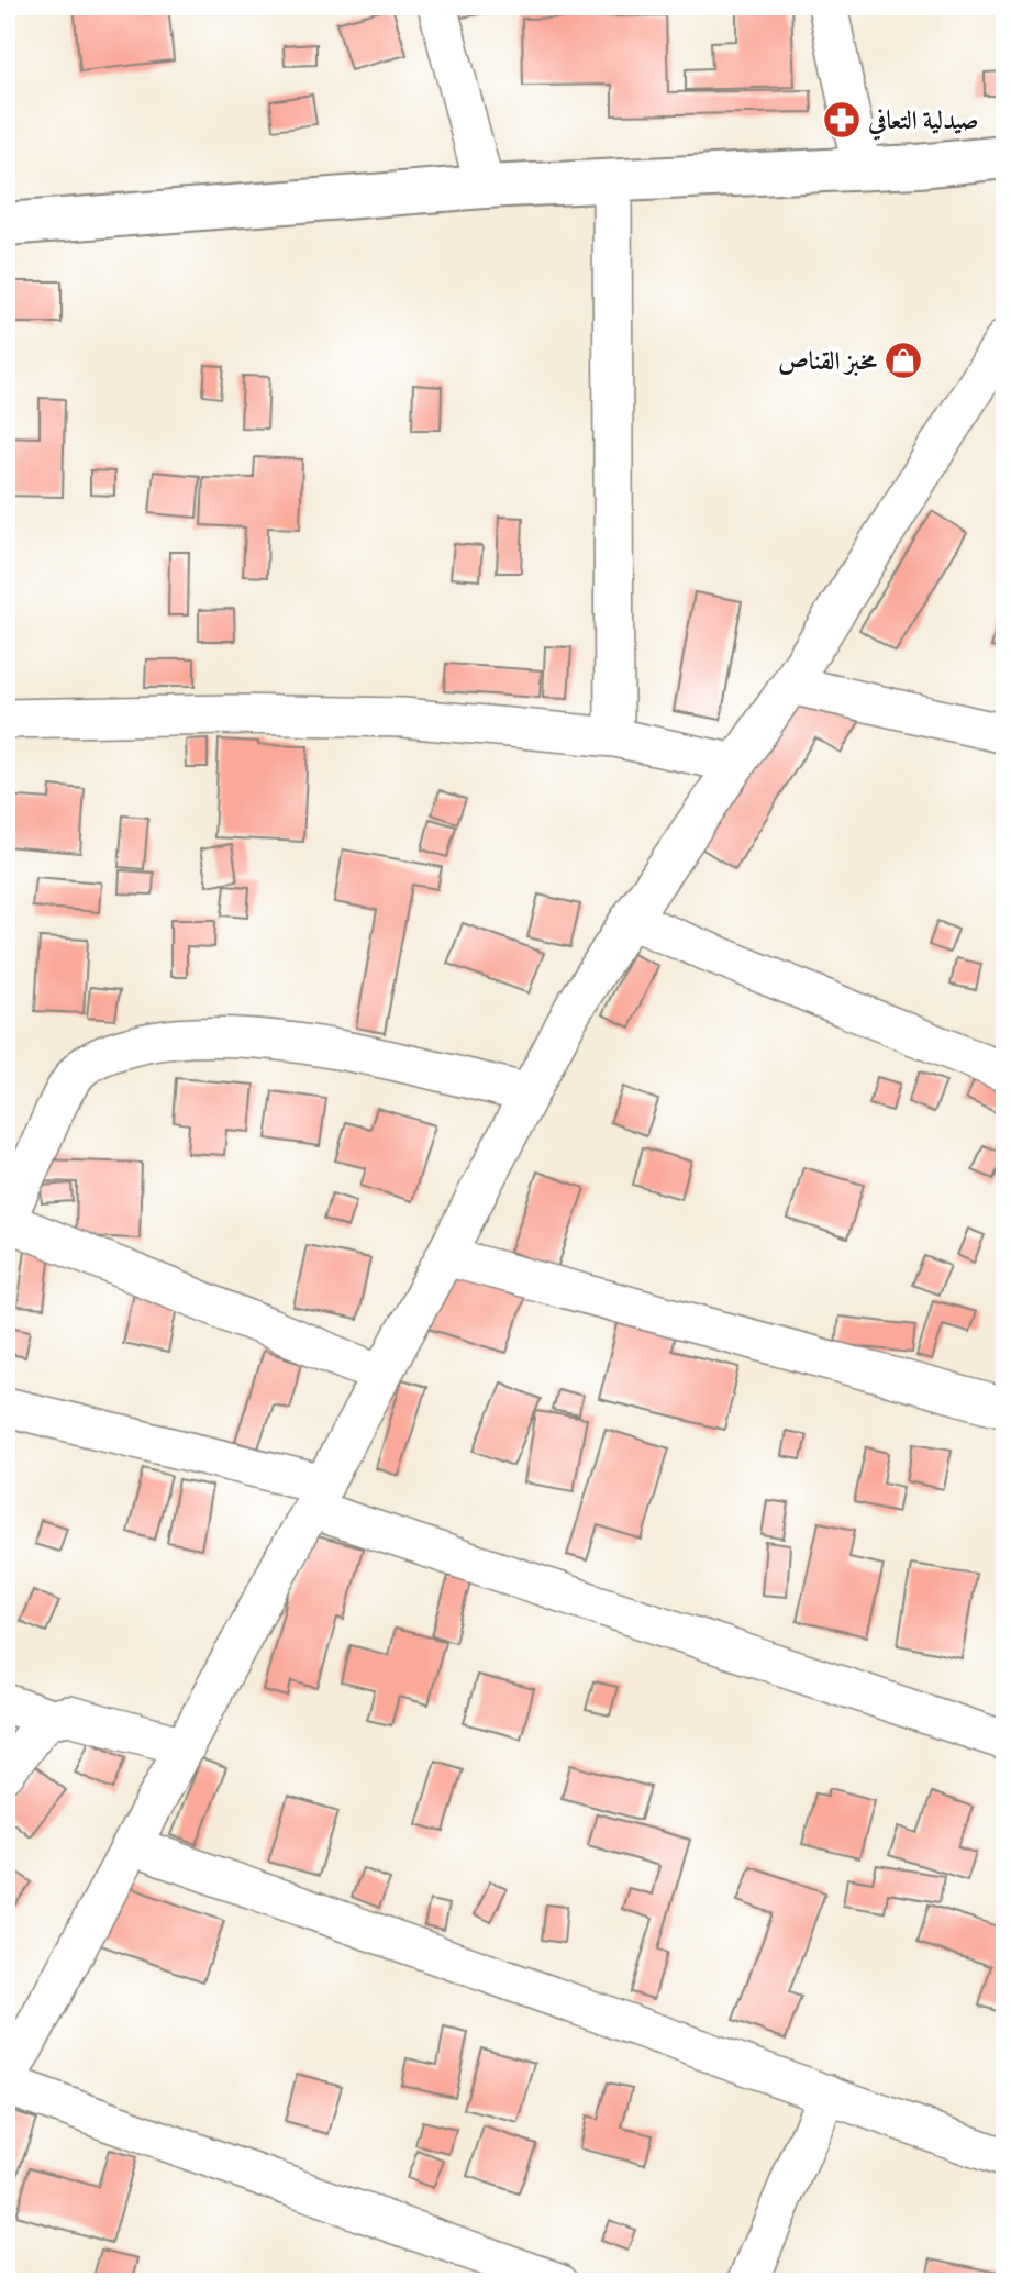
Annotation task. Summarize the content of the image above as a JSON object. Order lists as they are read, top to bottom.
{
  "places": {
    "pharmacy": ["صيدلية التعافي"],
    "shop": ["مخبز القناص"]
  }
}
